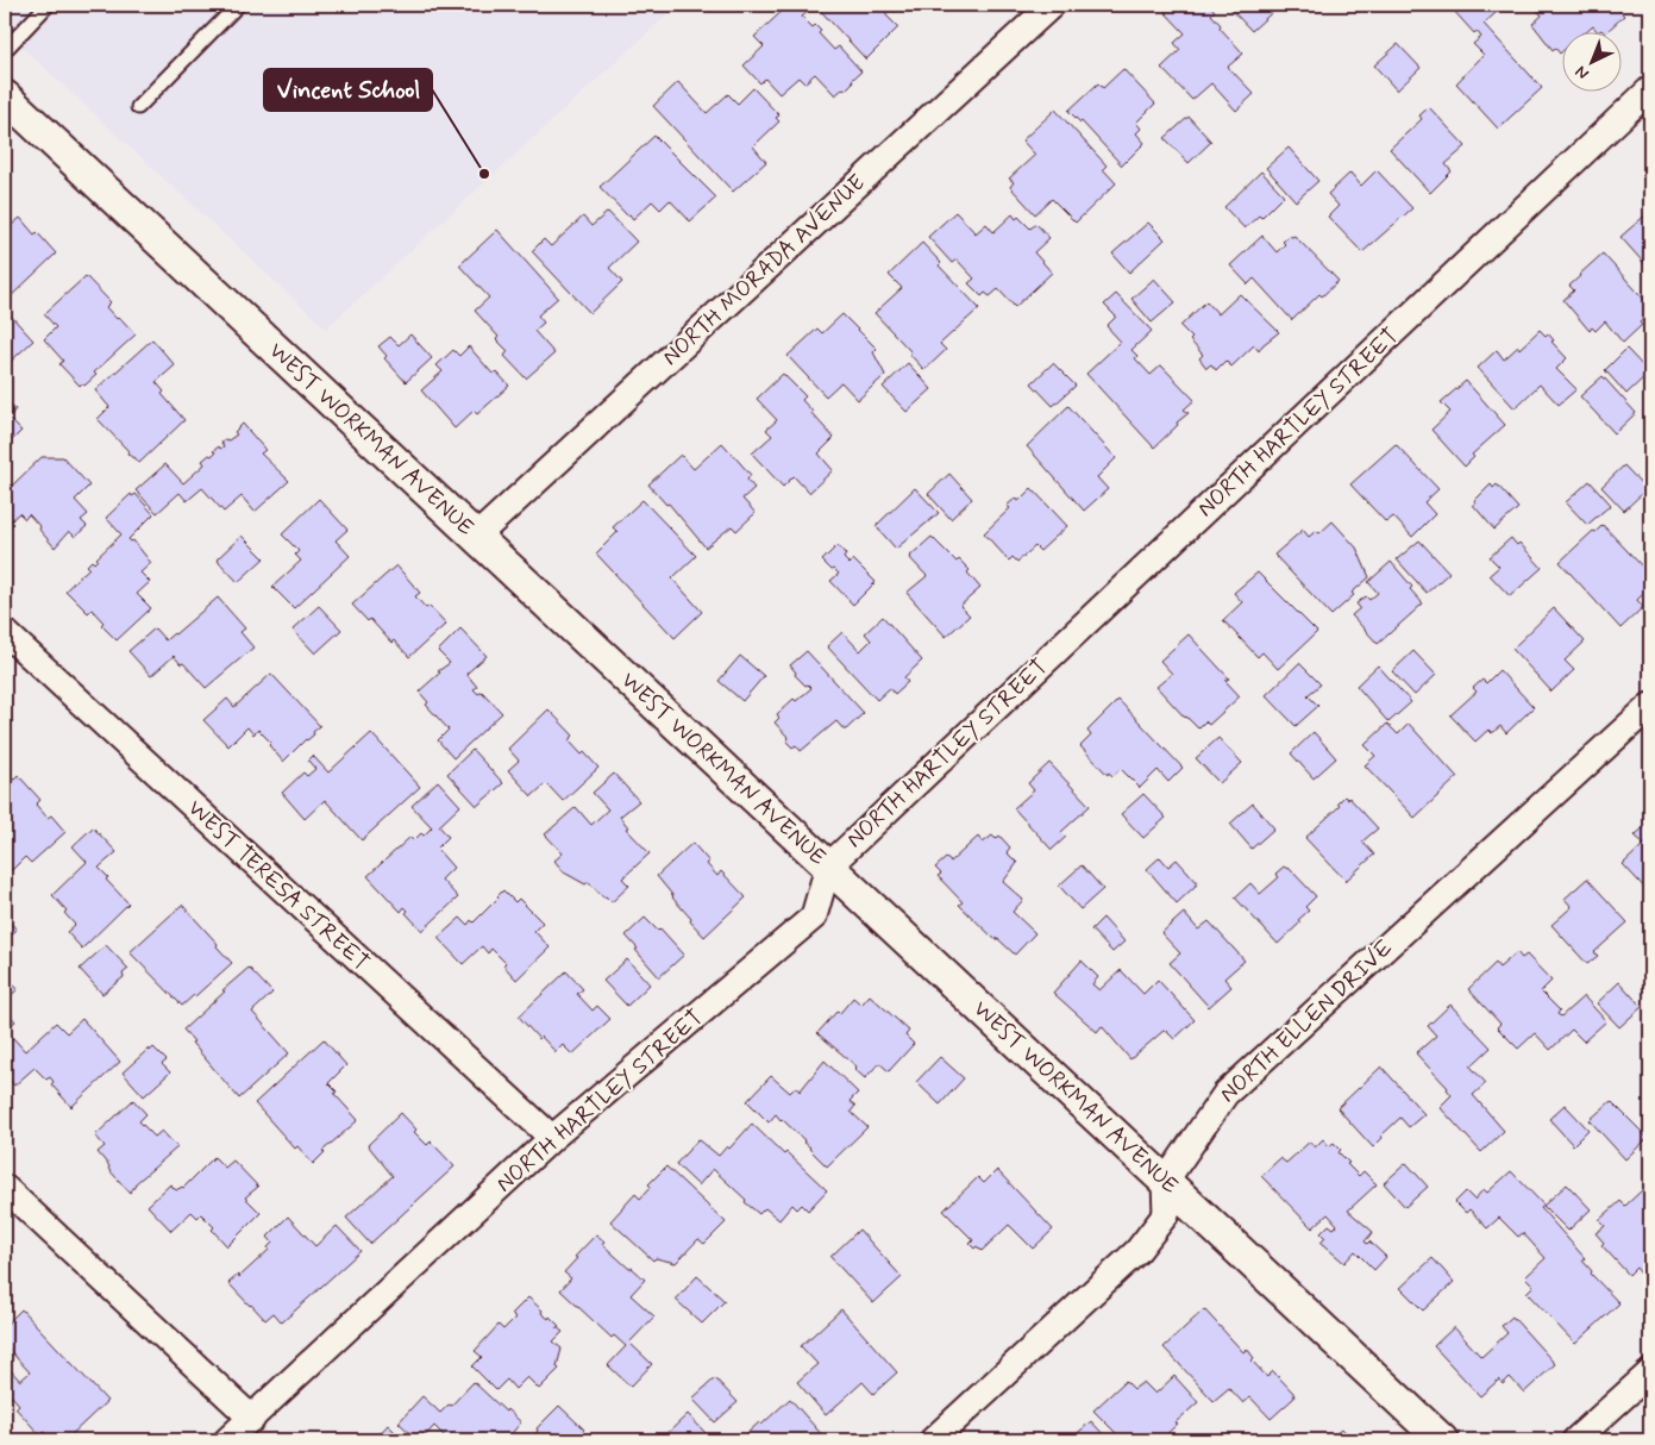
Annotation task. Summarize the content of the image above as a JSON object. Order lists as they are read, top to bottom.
{
  "streets": {
    "street": [
      "NORTH MORADA AVENUE",
      "NORTH HARTLEY STREET",
      "WEST WORKMAN AVENUE",
      "WEST TERESA STREET",
      "NORTH ELLEN DRIVE"
    ]
  },
  "crossings": [
    ["NORTH MORADA AVENUE", "WEST WORKMAN AVENUE"],
    ["NORTH HARTLEY STREET", "WEST WORKMAN AVENUE"],
    ["NORTH HARTLEY STREET", "WEST TERESA STREET"],
    ["WEST WORKMAN AVENUE", "NORTH ELLEN DRIVE"]
  ],
  "places": ["Vincent School"],
  "north": "bottom left"
}
